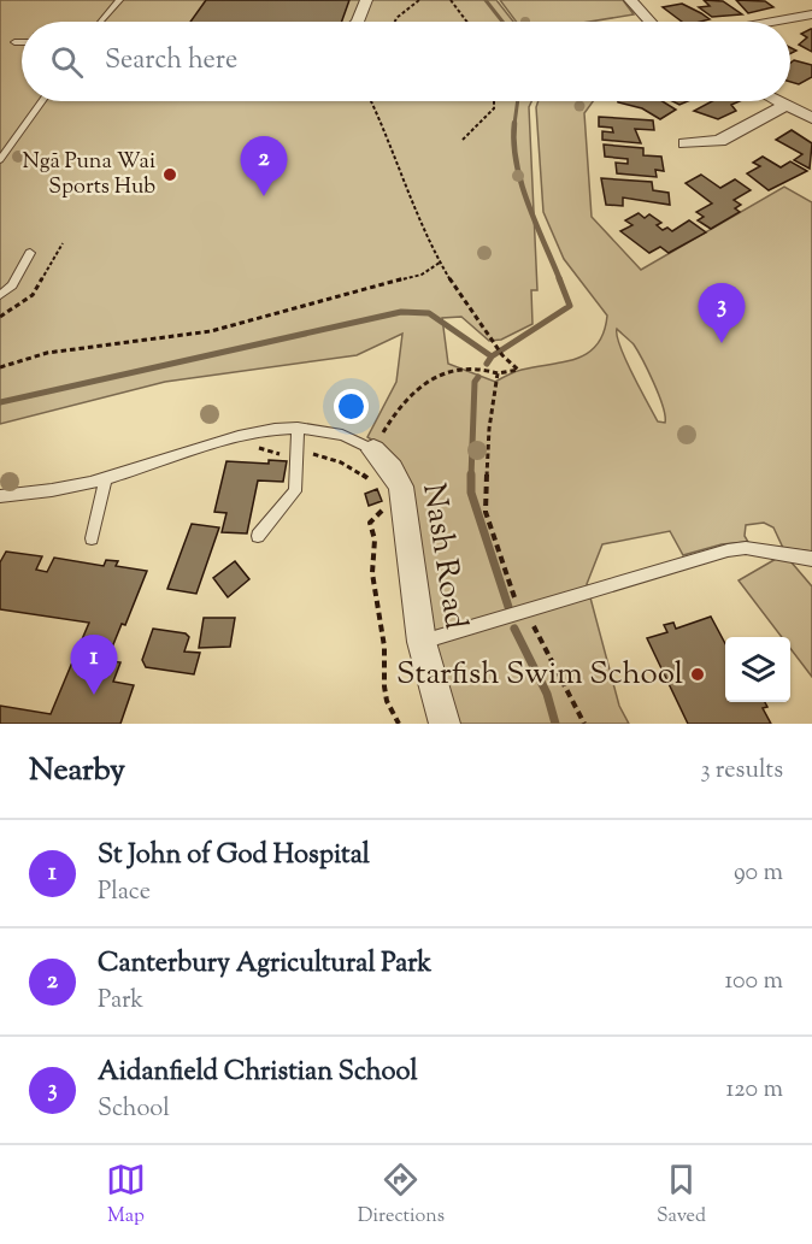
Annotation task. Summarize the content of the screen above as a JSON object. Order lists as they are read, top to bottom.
{
  "streets": {
    "street": ["Nash Road"]
  },
  "places": ["Ngā Puna Wai Sports Hub", "Starfish Swim School"],
  "page": {
    "search": "Search here",
    "pins": ["2", "3", "1"],
    "heading": ["Nearby", "3 results"],
    "list": [
      {
        "mark": "1",
        "name": "St John of God Hospital",
        "note": "Place",
        "value": "90 m"
      },
      {
        "mark": "2",
        "name": "Canterbury Agricultural Park",
        "note": "Park",
        "value": "100 m"
      },
      {
        "mark": "3",
        "name": "Aidanfield Christian School",
        "note": "School",
        "value": "120 m"
      }
    ],
    "nav": ["Map", "Directions", "Saved"]
  }
}
